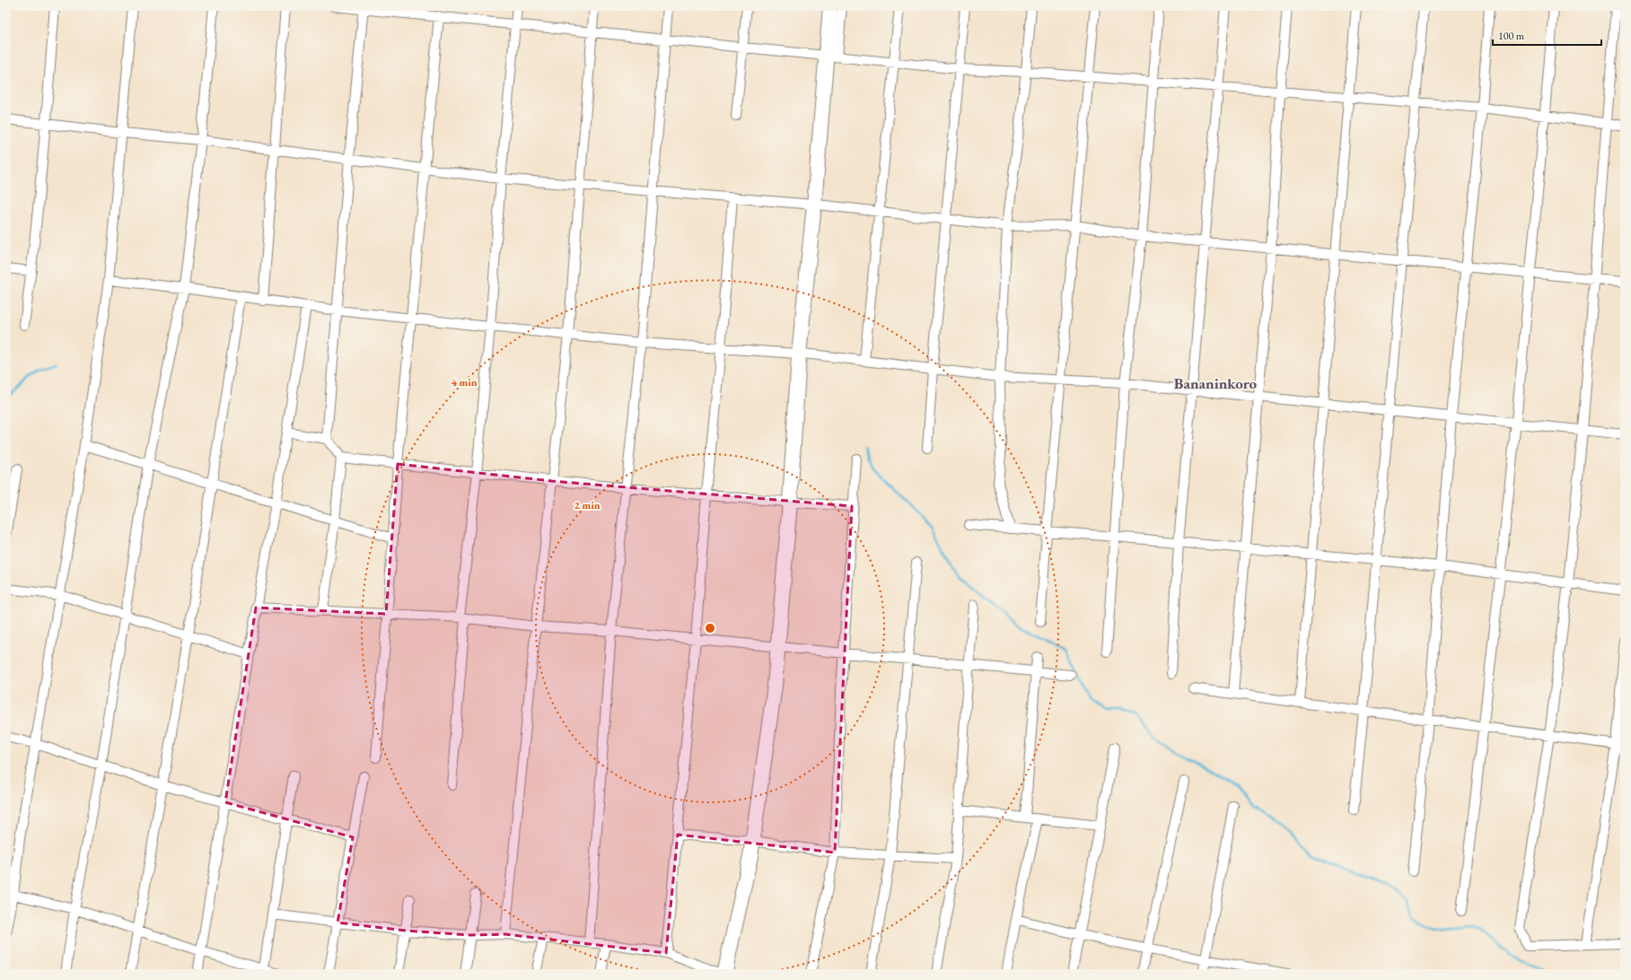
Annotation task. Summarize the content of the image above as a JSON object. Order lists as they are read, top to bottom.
{
  "districts": ["Bananinkoro"],
  "scale_bar": "100 m",
  "rings": ["4 min", "2 min"]
}
